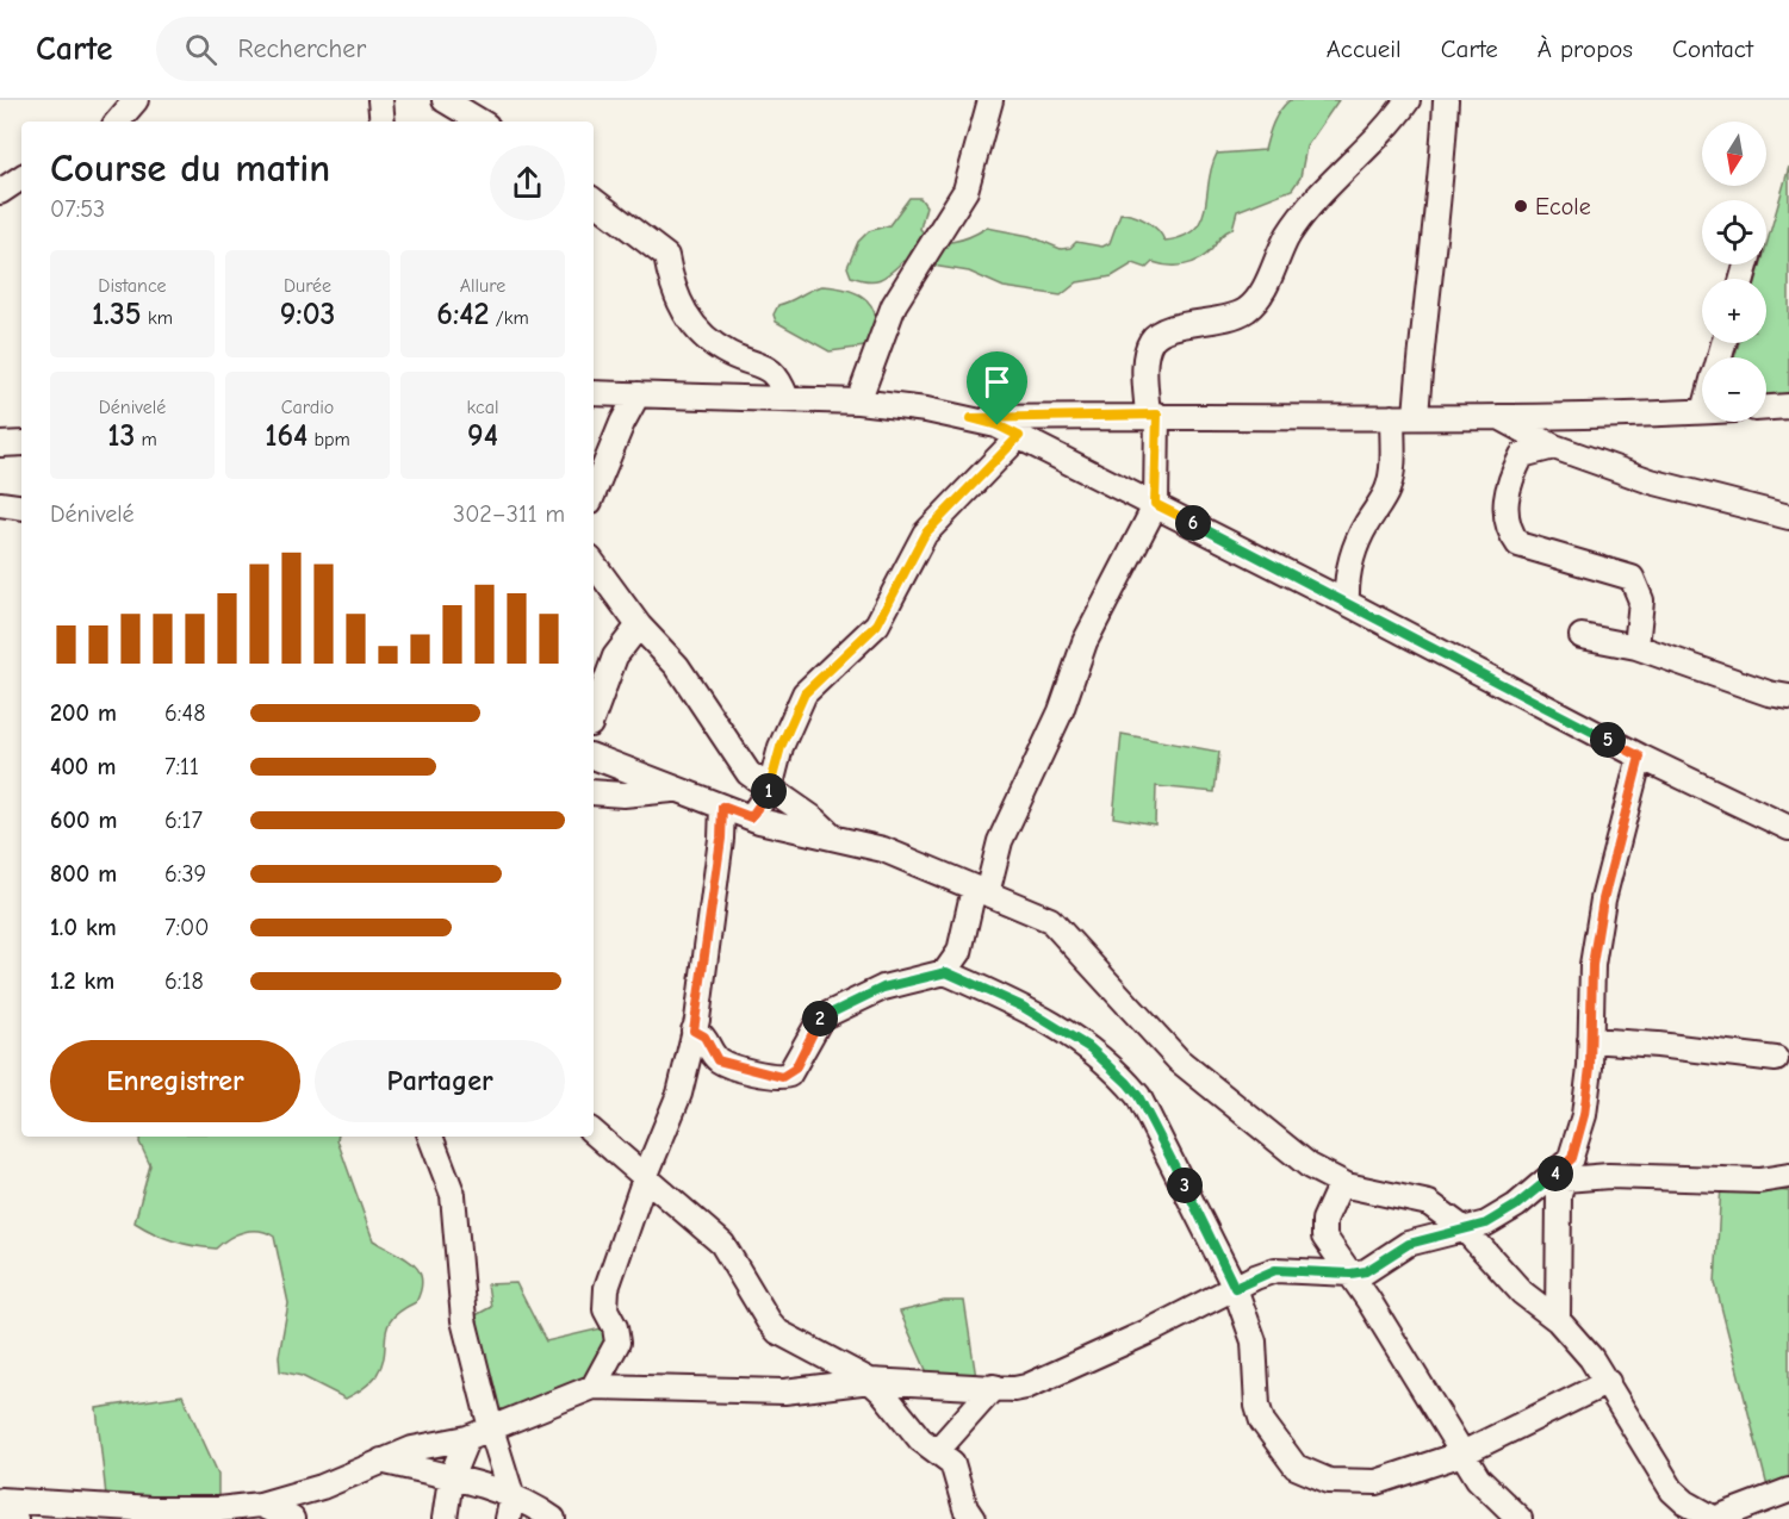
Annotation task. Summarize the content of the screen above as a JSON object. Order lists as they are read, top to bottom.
{
  "places": ["Ecole"],
  "north": "bottom",
  "page": {
    "header": "Carte",
    "search": "Rechercher",
    "nav": [
      "Accueil",
      "Carte",
      "À propos",
      "Contact"
    ],
    "map_buttons": ["+", "−"],
    "heading": ["Course du matin", "07:53"],
    "stats": [
      ["Distance", "1.35 km"],
      ["Durée", "9:03"],
      ["Allure", "6:42 /km"],
      ["Dénivelé", "13 m"],
      ["Cardio", "164 bpm"],
      ["kcal", "94"]
    ],
    "chart": ["Dénivelé", "302–311 m"],
    "pins": [
      "6",
      "5",
      "1",
      "2",
      "4",
      "3"
    ],
    "list": [
      {
        "name": "200 m",
        "note": "6:48"
      },
      {
        "name": "400 m",
        "note": "7:11"
      },
      {
        "name": "600 m",
        "note": "6:17"
      },
      {
        "name": "800 m",
        "note": "6:39"
      },
      {
        "name": "1.0 km",
        "note": "7:00"
      },
      {
        "name": "1.2 km",
        "note": "6:18"
      }
    ],
    "buttons": ["Enregistrer", "Partager"]
  }
}
